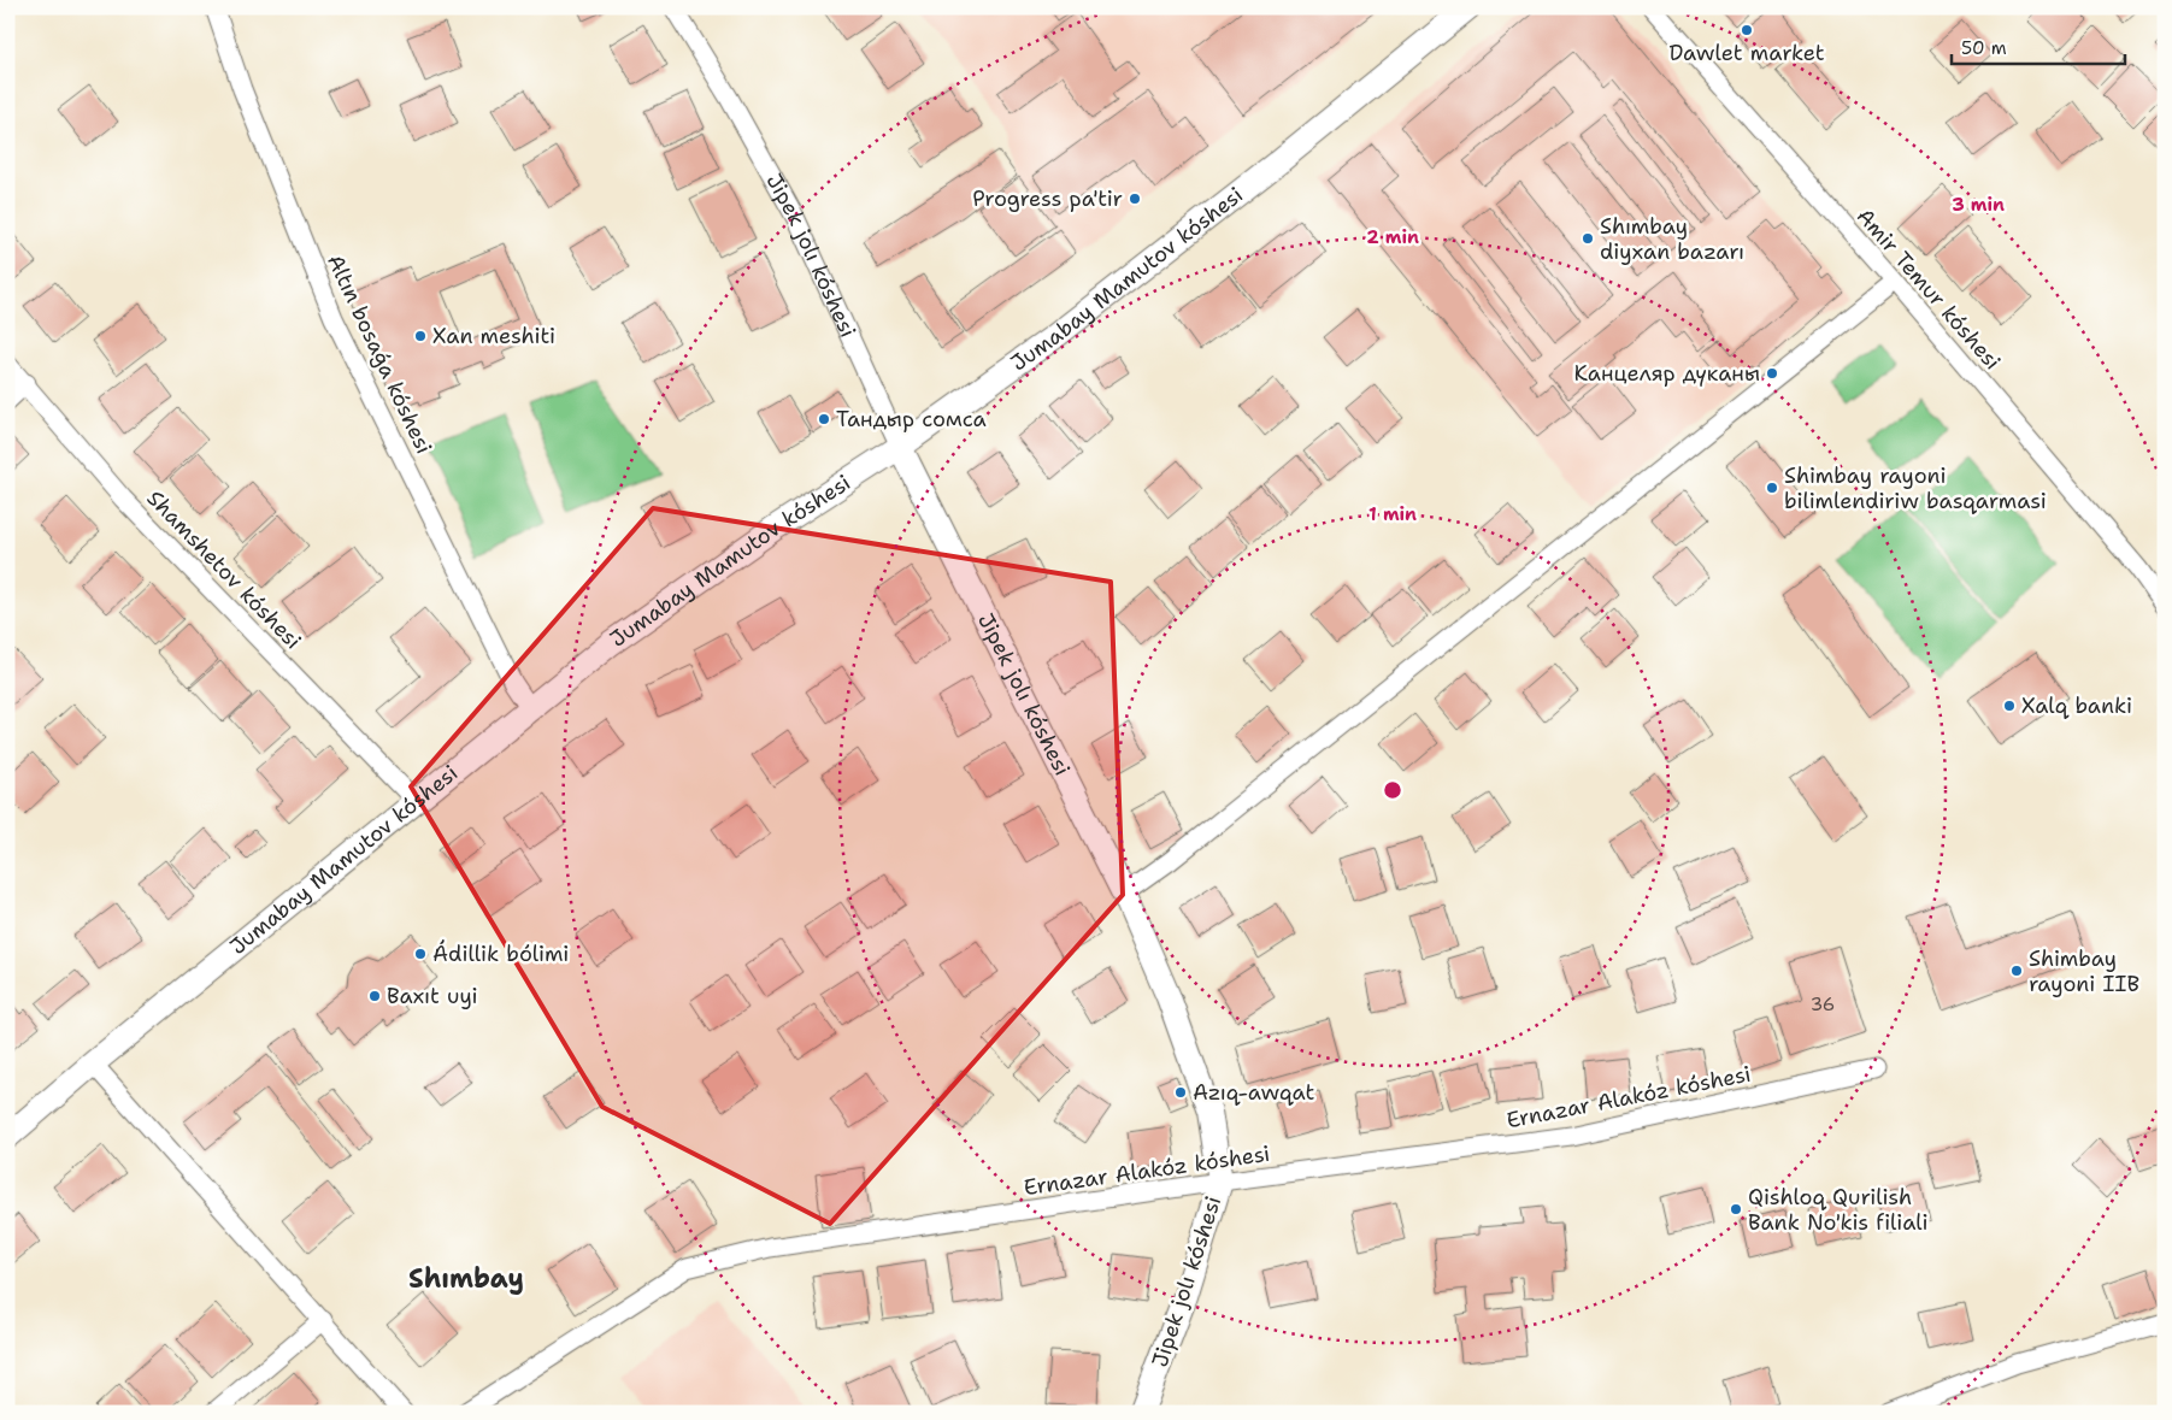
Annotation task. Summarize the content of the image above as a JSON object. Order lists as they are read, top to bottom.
{
  "streets": {
    "street": [
      "Jipek jolı kóshesi",
      "Jumabay Mamutov kóshesi",
      "Amir Temur kóshesi",
      "Altın bosaǵa kóshesi",
      "Shamshetov kóshesi",
      "Ernazar Alakóz kóshesi"
    ]
  },
  "crossings": [
    ["Jipek jolı kóshesi", "Jumabay Mamutov kóshesi"],
    ["Jipek jolı kóshesi", "Ernazar Alakóz kóshesi"],
    ["Jumabay Mamutov kóshesi", "Altın bosaǵa kóshesi"],
    ["Jumabay Mamutov kóshesi", "Shamshetov kóshesi"]
  ],
  "districts": ["Shımbay"],
  "places": [
    "Dawlet market",
    "Progress pa'tir",
    "Shımbay diyxan bazarı",
    "Xan meshiti",
    "Канцеляр дүканы",
    "Тандыр сомса",
    "Shimbay rayoni bilimlendiriw basqarmasi",
    "Xalq banki",
    "Ádillik bólimi",
    "Shimbay rayoni IIB",
    "Baxıt uyi",
    "Azıq-awqat",
    "Qishloq Qurilish Bank No'kis filiali"
  ],
  "house_numbers": ["36"],
  "scale_bar": "50 m",
  "rings": ["3 min", "2 min", "1 min"]
}
